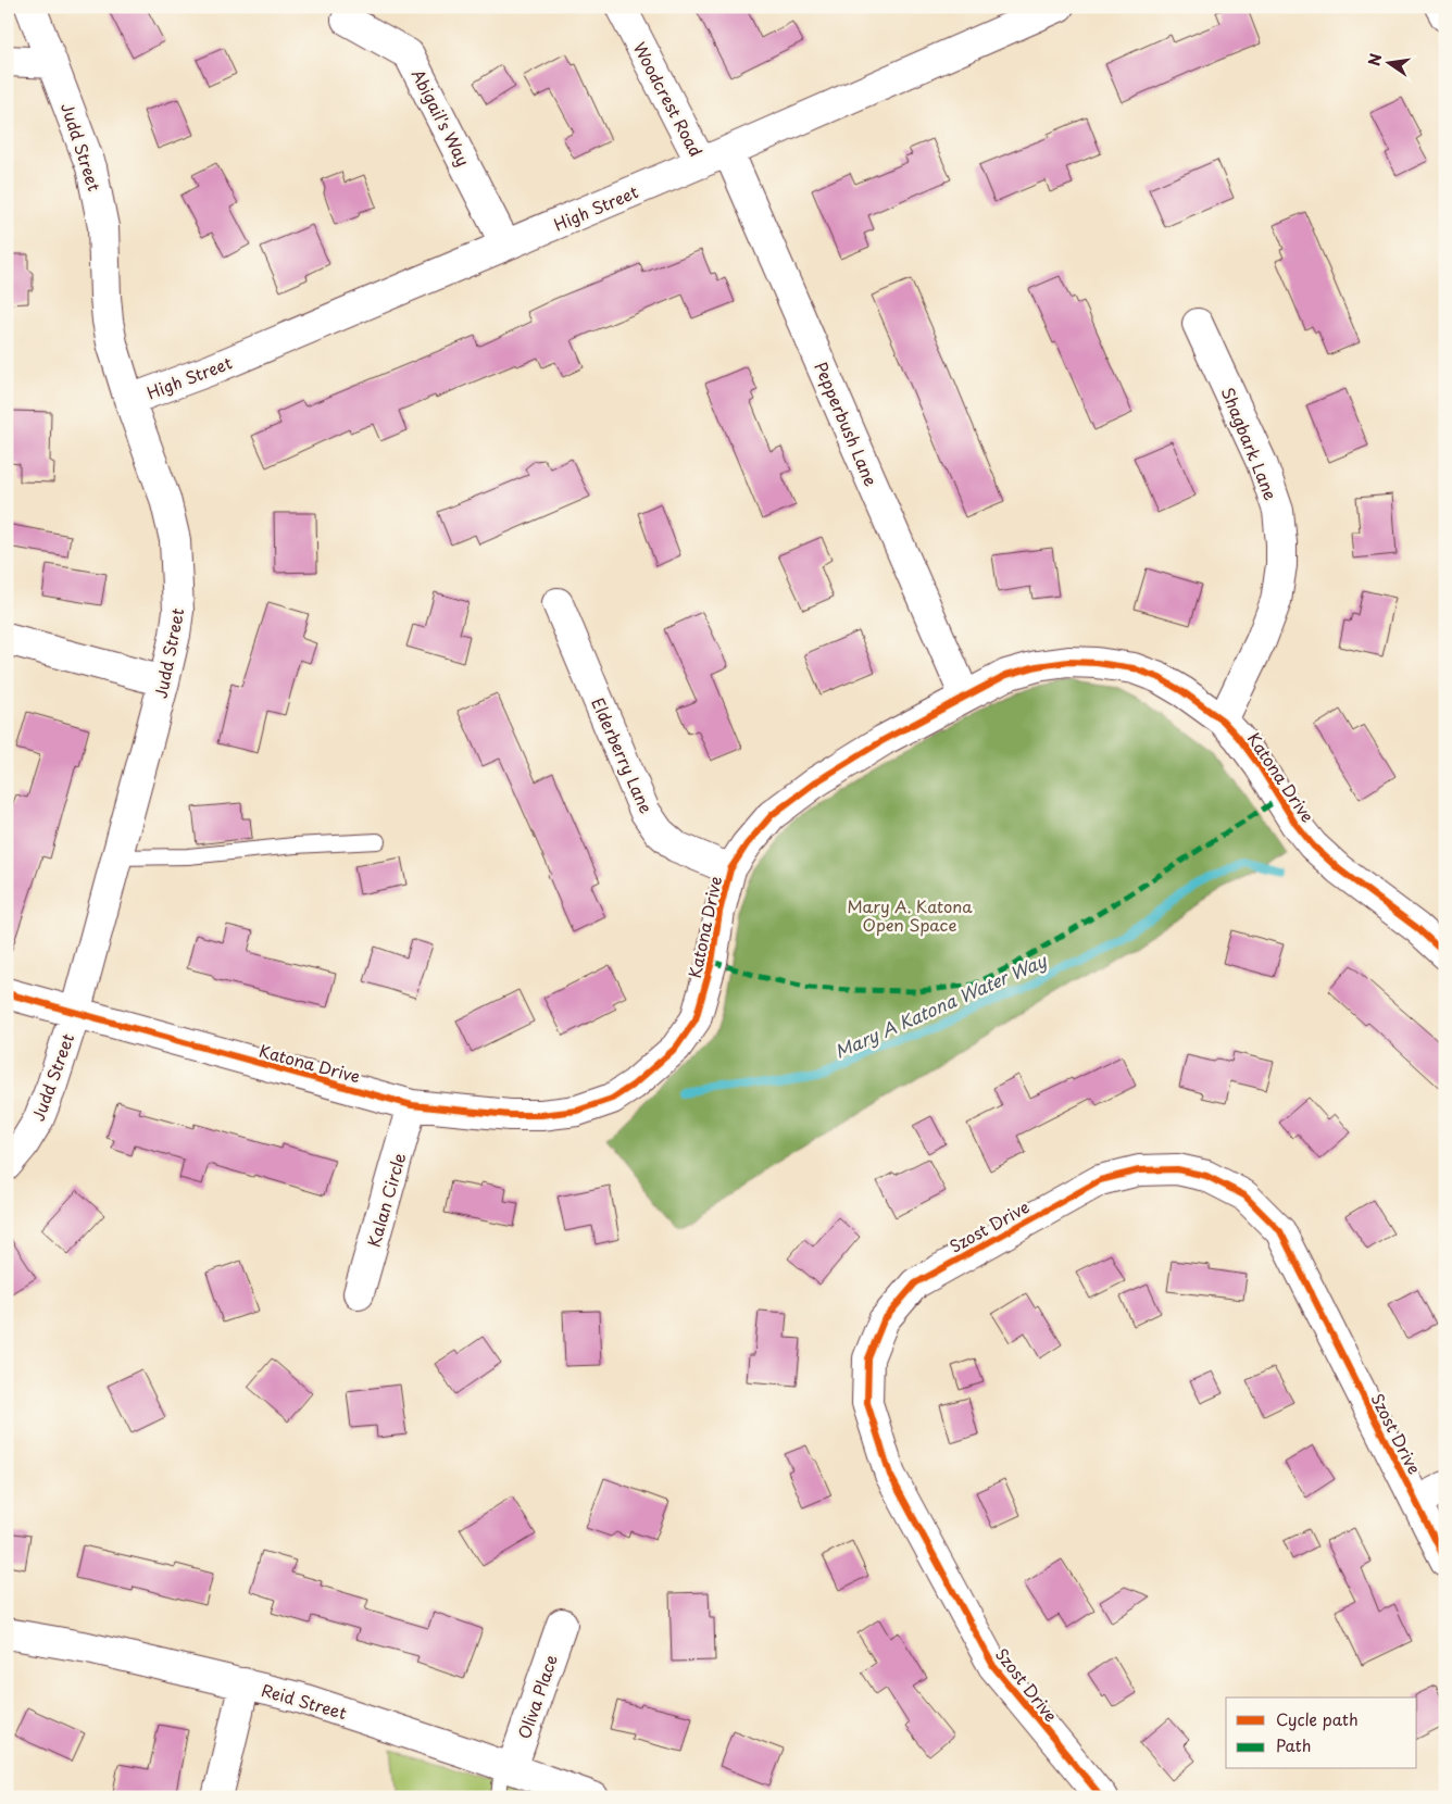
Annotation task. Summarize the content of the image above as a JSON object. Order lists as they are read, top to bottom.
{
  "streets": {
    "street": [
      "Woodcrest Road",
      "Abigail's Way",
      "Judd Street",
      "High Street",
      "Pepperbush Lane",
      "Shagbark Lane",
      "Elderberry Lane",
      "Katona Drive",
      "Kalan Circle",
      "Szost Drive",
      "Oliva Place",
      "Reid Street"
    ]
  },
  "crossings": [
    ["Woodcrest Road", "High Street"],
    ["Woodcrest Road", "Pepperbush Lane"],
    ["Abigail's Way", "High Street"],
    ["Judd Street", "High Street"],
    ["Judd Street", "Katona Drive"],
    ["High Street", "Pepperbush Lane"],
    ["Pepperbush Lane", "Katona Drive"],
    ["Shagbark Lane", "Katona Drive"],
    ["Elderberry Lane", "Katona Drive"],
    ["Katona Drive", "Kalan Circle"],
    ["Oliva Place", "Reid Street"]
  ],
  "water": ["Mary A Katona Water Way"],
  "parks": ["Mary A. Katona Open Space"],
  "legend": ["Cycle path", "Path"],
  "north": "left"
}
